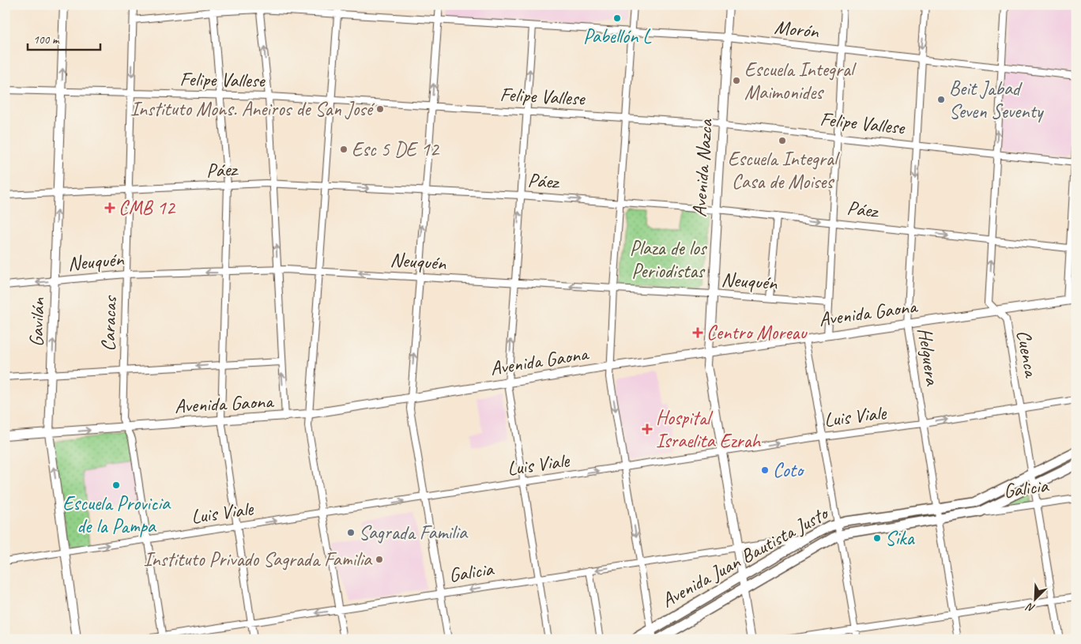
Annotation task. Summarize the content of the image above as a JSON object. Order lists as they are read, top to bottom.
{
  "streets": {
    "main road": [
      "Avenida Nazca",
      "Avenida Gaona",
      "Gavilán",
      "Galicia",
      "Avenida Juan Bautista Justo"
    ],
    "street": [
      "Morón",
      "Felipe Vallese",
      "Páez",
      "Neuquén",
      "Caracas",
      "Cuenca",
      "Helguera",
      "Luis Viale"
    ]
  },
  "crossings": [
    ["Morón", "Avenida Nazca"],
    ["Morón", "Caracas"],
    ["Morón", "Cuenca"],
    ["Morón", "Helguera"],
    ["Felipe Vallese", "Avenida Nazca"],
    ["Felipe Vallese", "Gavilán"],
    ["Felipe Vallese", "Caracas"],
    ["Felipe Vallese", "Cuenca"],
    ["Felipe Vallese", "Helguera"],
    ["Avenida Nazca", "Páez"],
    ["Avenida Nazca", "Neuquén"],
    ["Avenida Nazca", "Avenida Gaona"],
    ["Avenida Nazca", "Luis Viale"],
    ["Avenida Nazca", "Galicia"],
    ["Avenida Nazca", "Avenida Juan Bautista Justo"],
    ["Páez", "Gavilán"],
    ["Páez", "Caracas"],
    ["Páez", "Cuenca"],
    ["Páez", "Helguera"],
    ["Neuquén", "Gavilán"],
    ["Neuquén", "Caracas"],
    ["Avenida Gaona", "Gavilán"],
    ["Avenida Gaona", "Caracas"],
    ["Avenida Gaona", "Cuenca"],
    ["Avenida Gaona", "Helguera"],
    ["Gavilán", "Luis Viale"],
    ["Caracas", "Luis Viale"],
    ["Caracas", "Galicia"],
    ["Cuenca", "Luis Viale"],
    ["Cuenca", "Galicia"],
    ["Cuenca", "Avenida Juan Bautista Justo"],
    ["Helguera", "Luis Viale"],
    ["Helguera", "Avenida Juan Bautista Justo"],
    ["Galicia", "Avenida Juan Bautista Justo"]
  ],
  "one_way": ["Neuquén", "Gavilán", "Luis Viale"],
  "parks": ["Plaza de los Periodistas"],
  "places": {
    "other": [
      "Pabellón L",
      "Escuela Integral Maimonides",
      "Beit Jabad Seven Seventy",
      "Instituto Mons. Aneiros de San José",
      "Escuela Integral Casa de Moises",
      "Esc 5 DE 12",
      "Coto",
      "Escuela Provicia de la Pampa",
      "Sagrada Familia",
      "Sika",
      "Instituto Privado Sagrada Familia"
    ],
    "health": ["CMB 12", "Centro Moreau", "Hospital Israelita Ezrah"]
  },
  "scale_bar": "100 m",
  "north": "bottom left"
}
